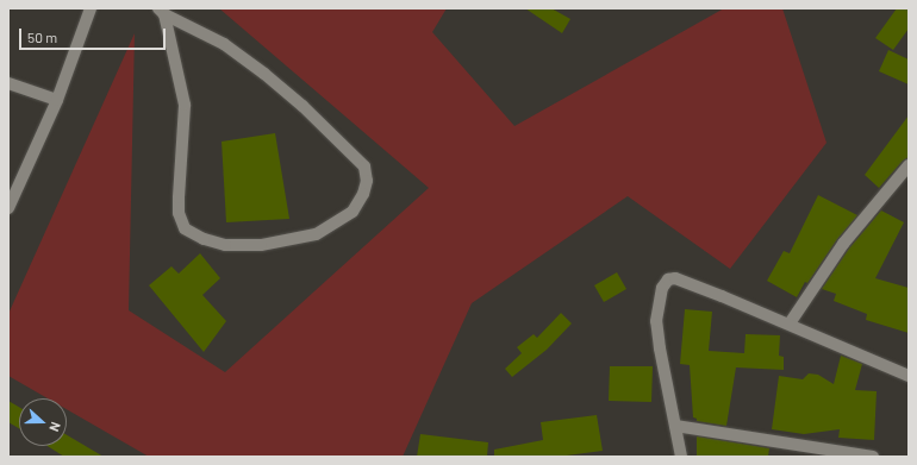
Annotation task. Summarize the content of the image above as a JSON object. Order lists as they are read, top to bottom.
{
  "scale_bar": "50 m",
  "north": "right"
}
